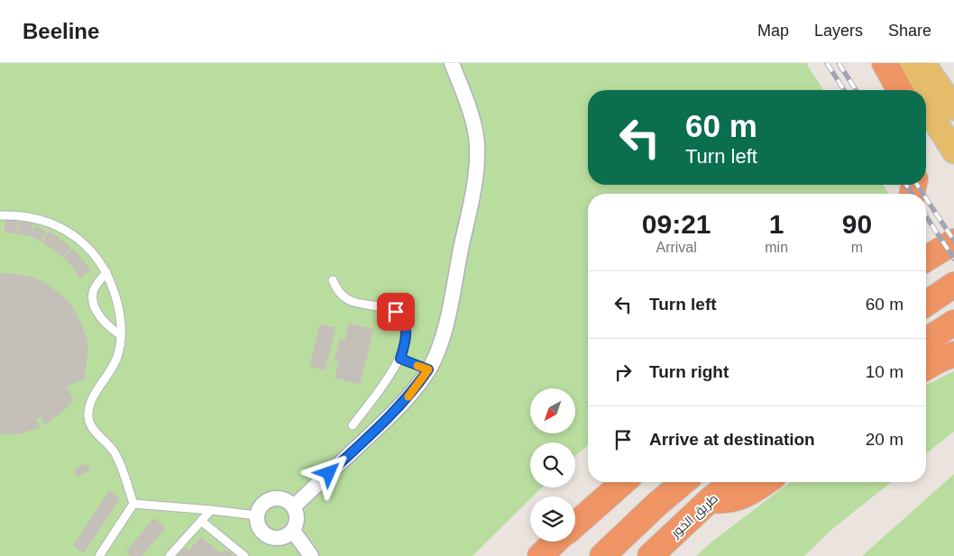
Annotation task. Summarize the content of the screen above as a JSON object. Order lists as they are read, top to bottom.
{
  "streets": {
    "highway": ["طريق الخور"]
  },
  "north": "bottom left",
  "page": {
    "header": "Beeline",
    "nav": ["Map", "Layers", "Share"],
    "turn": ["60 m", "Turn left"],
    "eta": [
      "09:21",
      "Arrival",
      "1",
      "min",
      "90",
      "m"
    ],
    "list": [
      {
        "name": "Turn left",
        "value": "60 m"
      },
      {
        "name": "Turn right",
        "value": "10 m"
      },
      {
        "name": "Arrive at destination",
        "value": "20 m"
      }
    ]
  }
}
